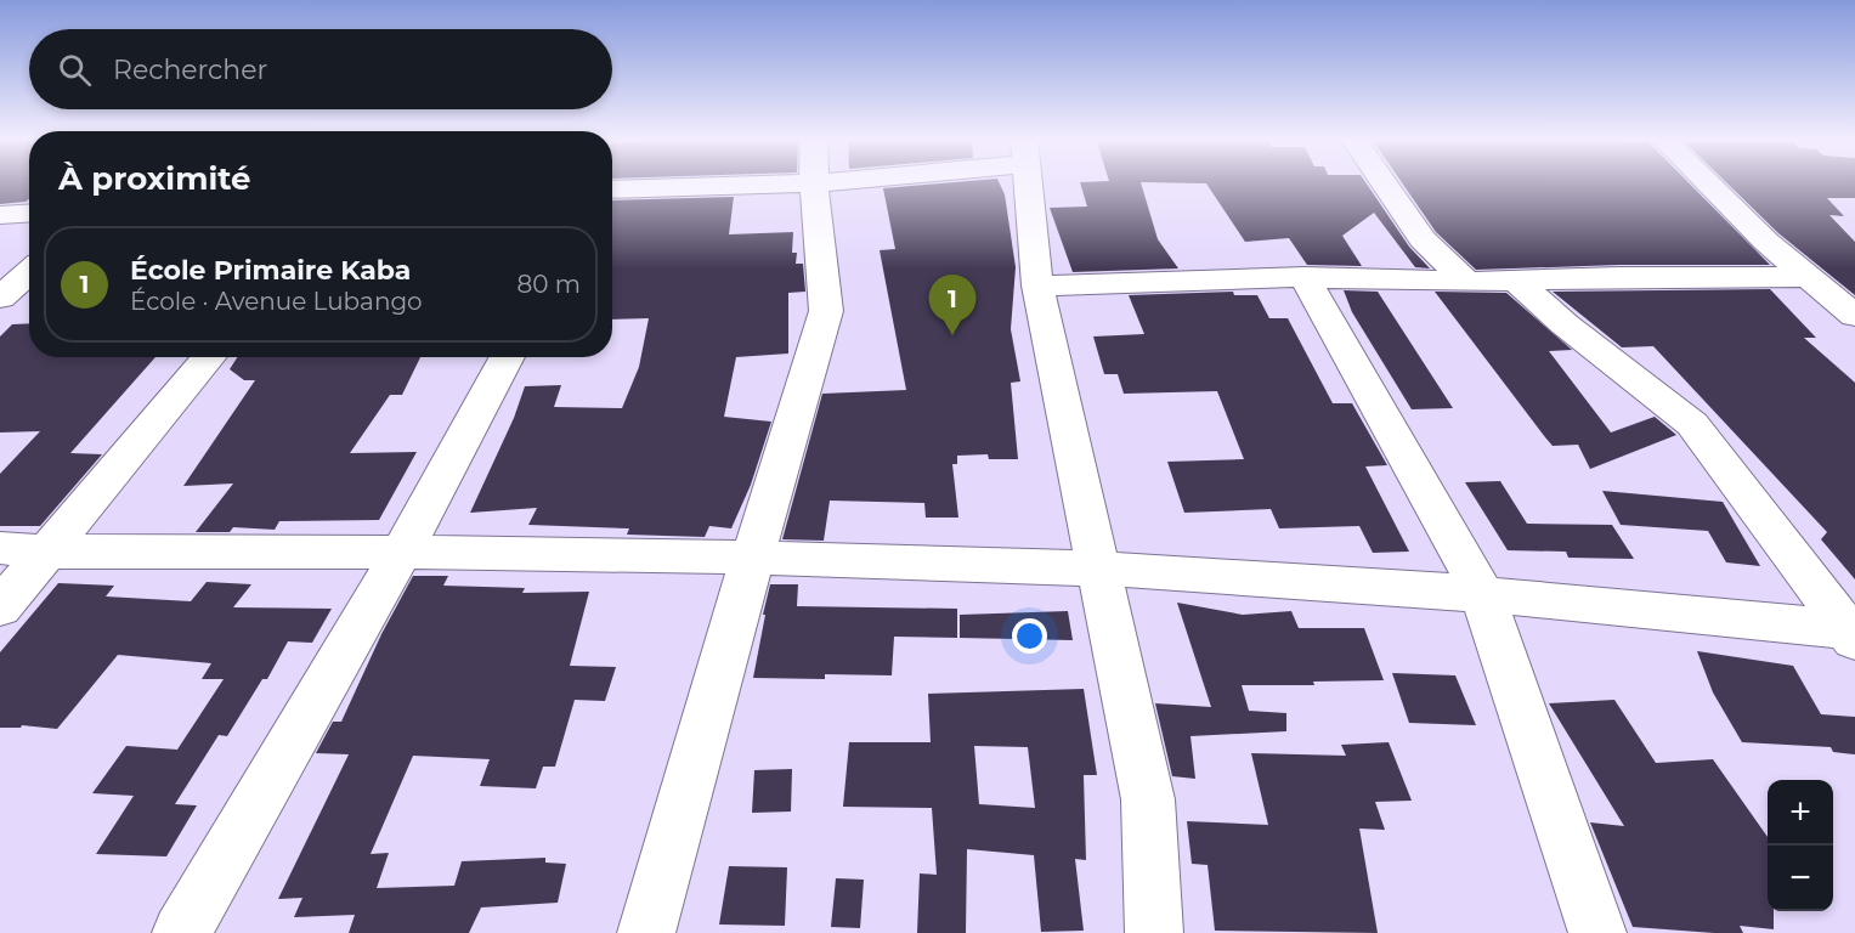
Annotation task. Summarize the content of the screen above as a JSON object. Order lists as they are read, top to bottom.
{
  "page": {
    "search": "Rechercher",
    "heading": "À proximité",
    "list": [
      {
        "mark": "1",
        "name": "École Primaire Kaba",
        "note": "École · Avenue Lubango",
        "value": "80 m"
      }
    ],
    "pins": "1",
    "map_buttons": ["+", "−"]
  }
}
